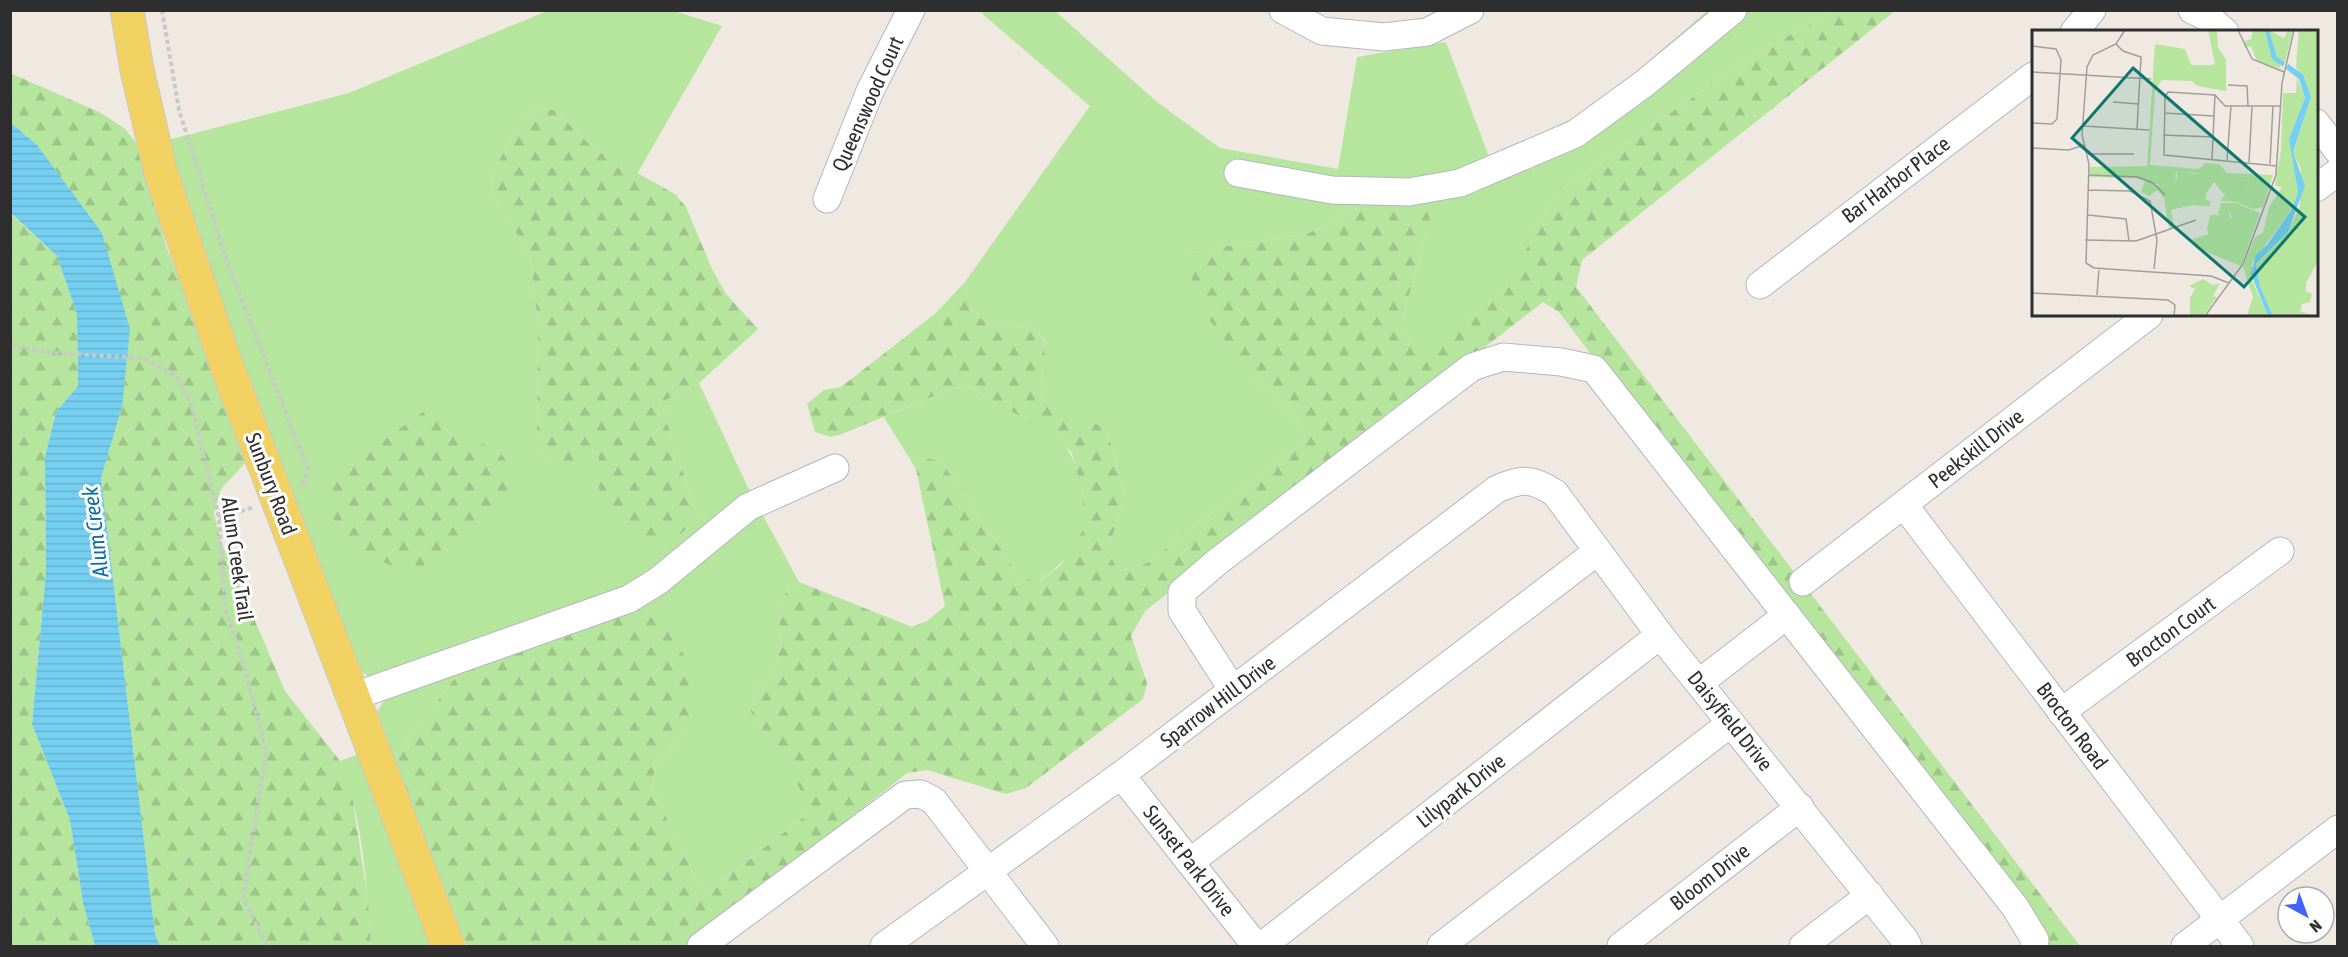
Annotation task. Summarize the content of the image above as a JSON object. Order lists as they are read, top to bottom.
{
  "streets": {
    "main road": ["Sunbury Road"],
    "street": [
      "Queenswood Court",
      "Bar Harbor Place",
      "Peekskill Drive",
      "Brocton Court",
      "Sparrow Hill Drive",
      "Daisyfield Drive",
      "Brocton Road",
      "Lilypark Drive",
      "Sunset Park Drive",
      "Bloom Drive"
    ],
    "path": ["Alum Creek Trail"]
  },
  "crossings": [
    ["Peekskill Drive", "Brocton Road"],
    ["Brocton Court", "Brocton Road"],
    ["Sparrow Hill Drive", "Daisyfield Drive"],
    ["Sparrow Hill Drive", "Sunset Park Drive"],
    ["Daisyfield Drive", "Lilypark Drive"],
    ["Daisyfield Drive", "Bloom Drive"]
  ],
  "water": ["Alum Creek"],
  "north": "bottom right"
}
